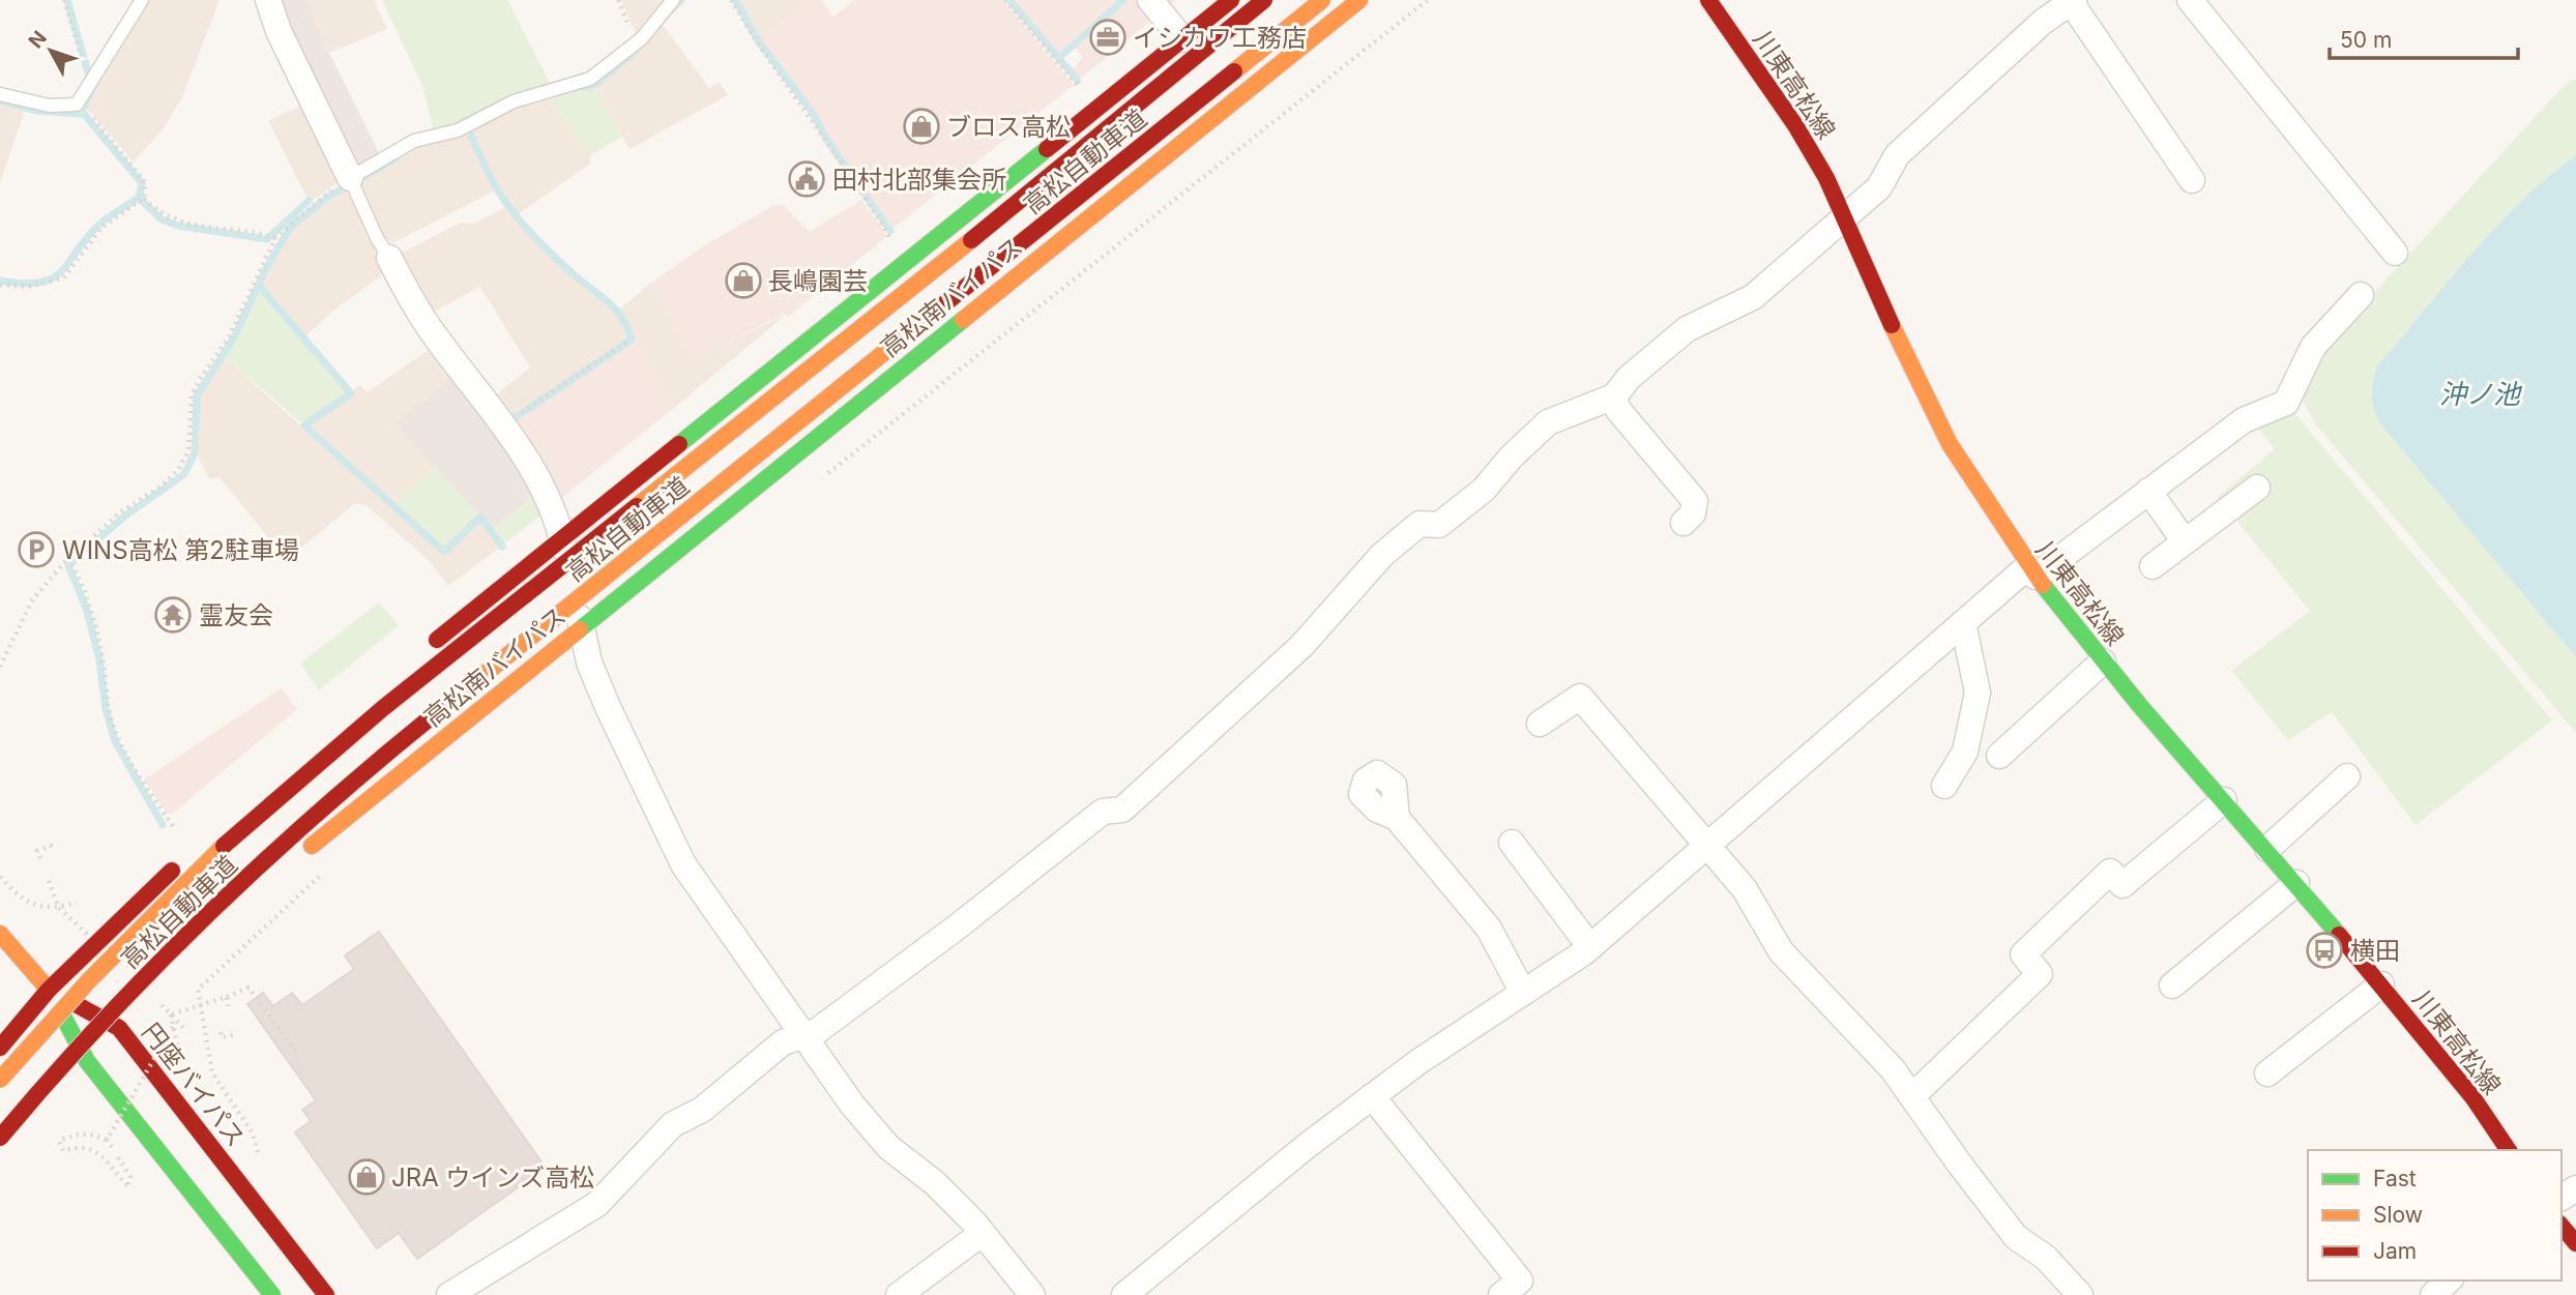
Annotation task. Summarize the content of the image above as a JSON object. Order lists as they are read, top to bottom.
{
  "streets": {
    "main road": [
      "川東高松線",
      "高松自動車道",
      "高松南バイパス",
      "円座バイパス"
    ]
  },
  "water": ["沖ノ池"],
  "places": {
    "office": ["イシカワ工務店"],
    "shop": ["ブロス高松", "長嶋園芸", "JRA ウインズ高松"],
    "public building": ["田村北部集会所"],
    "parking": ["WINS高松 第2駐車場"],
    "temple": ["霊友会"],
    "bus stop": ["横田"]
  },
  "legend": ["Fast", "Slow", "Jam"],
  "scale_bar": "50 m",
  "north": "top left"
}
